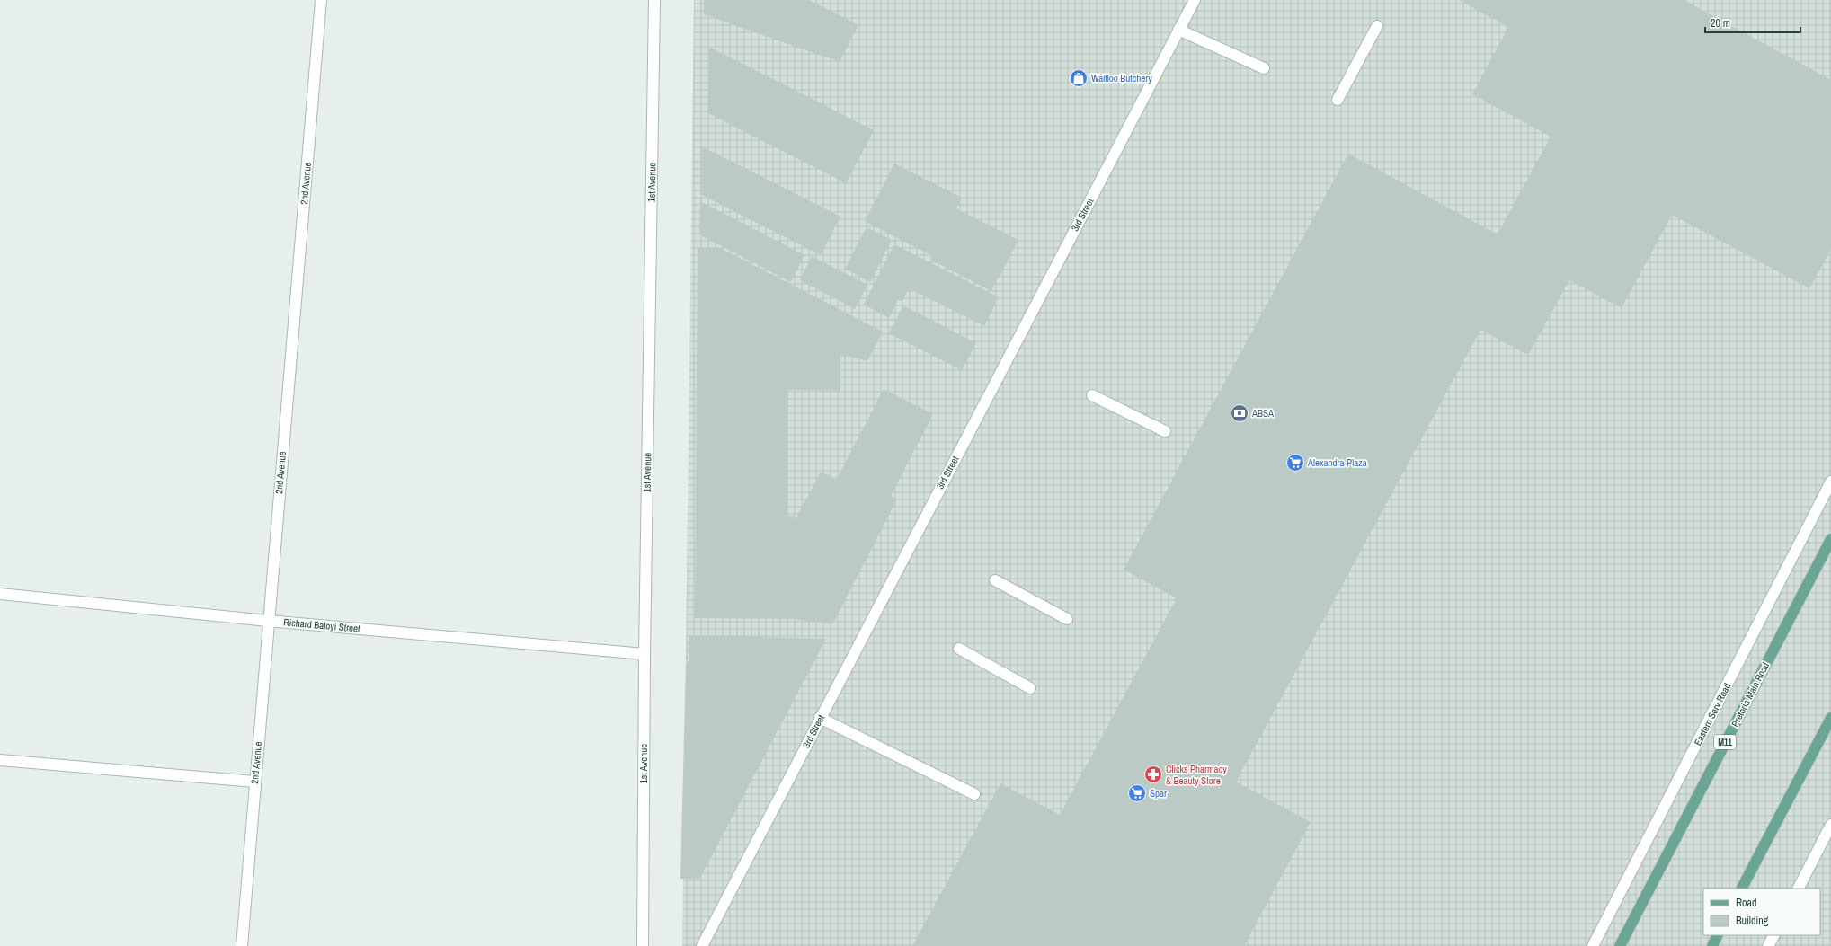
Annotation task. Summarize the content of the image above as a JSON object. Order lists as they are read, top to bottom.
{
  "streets": {
    "main road": ["Pretoria Main Road", "M11"],
    "street": [
      "1st Avenue",
      "2nd Avenue",
      "3rd Street",
      "Richard Baloyi Street",
      "Eastern Serv Road"
    ]
  },
  "crossings": [
    ["1st Avenue", "Richard Baloyi Street"],
    ["2nd Avenue", "Richard Baloyi Street"]
  ],
  "places": {
    "shop": ["Waltloo Butchery"],
    "bank": ["ABSA"],
    "supermarket": ["Alexandra Plaza", "Spar"],
    "pharmacy": ["Clicks Pharmacy & Beauty Store"]
  },
  "legend": ["Road", "Building"],
  "scale_bar": "20 m"
}
